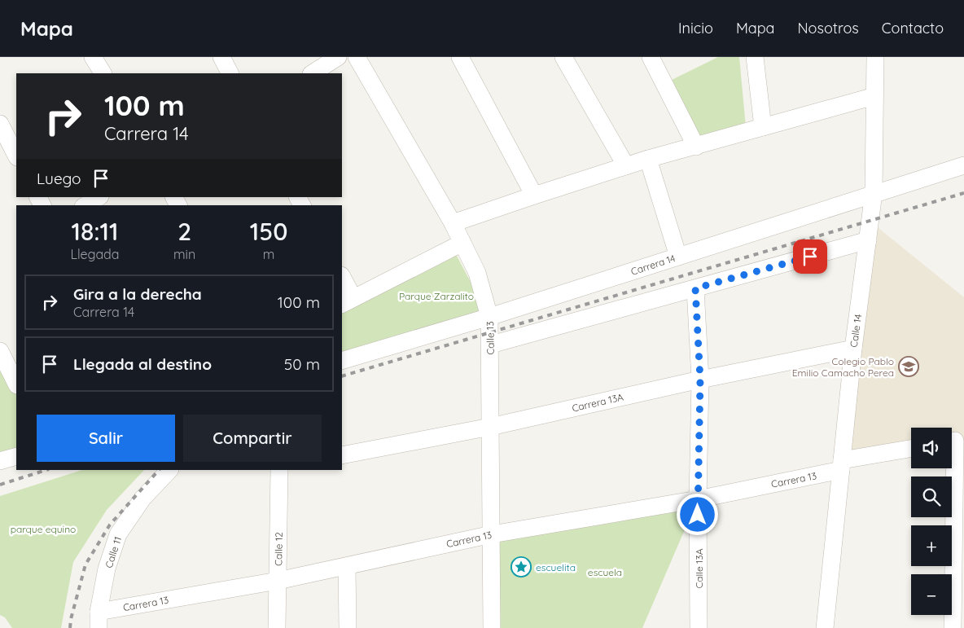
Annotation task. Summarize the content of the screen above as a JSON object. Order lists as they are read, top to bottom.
{
  "streets": {
    "street": [
      "Carrera 14",
      "Calle 14",
      "Calle 13",
      "Carrera 13A",
      "Carrera 13",
      "Calle 12",
      "Calle 11",
      "Calle 13A"
    ]
  },
  "crossings": [
    ["Carrera 14", "Calle 14"],
    ["Carrera 14", "Calle 13"],
    ["Calle 14", "Carrera 13A"],
    ["Calle 14", "Carrera 13"],
    ["Calle 13", "Carrera 13A"],
    ["Calle 13", "Carrera 13"],
    ["Carrera 13A", "Calle 13A"],
    ["Carrera 13", "Calle 12"],
    ["Carrera 13", "Calle 11"],
    ["Carrera 13", "Calle 13A"]
  ],
  "parks": ["Parque Zarzalito", "parque equino", "escuela"],
  "places": {
    "school or university": ["Colegio Pablo Emilio Camacho Perea"],
    "place": ["escuelita"]
  },
  "page": {
    "header": "Mapa",
    "nav": [
      "Inicio",
      "Mapa",
      "Nosotros",
      "Contacto"
    ],
    "turn": ["100 m", "Carrera 14"],
    "then": "Luego",
    "eta": [
      "18:11",
      "Llegada",
      "2",
      "min",
      "150",
      "m"
    ],
    "list": [
      {
        "name": "Gira a la derecha",
        "note": "Carrera 14",
        "value": "100 m"
      },
      {
        "name": "Llegada al destino",
        "value": "50 m"
      }
    ],
    "buttons": ["Salir", "Compartir"],
    "map_buttons": ["+", "−"]
  }
}
